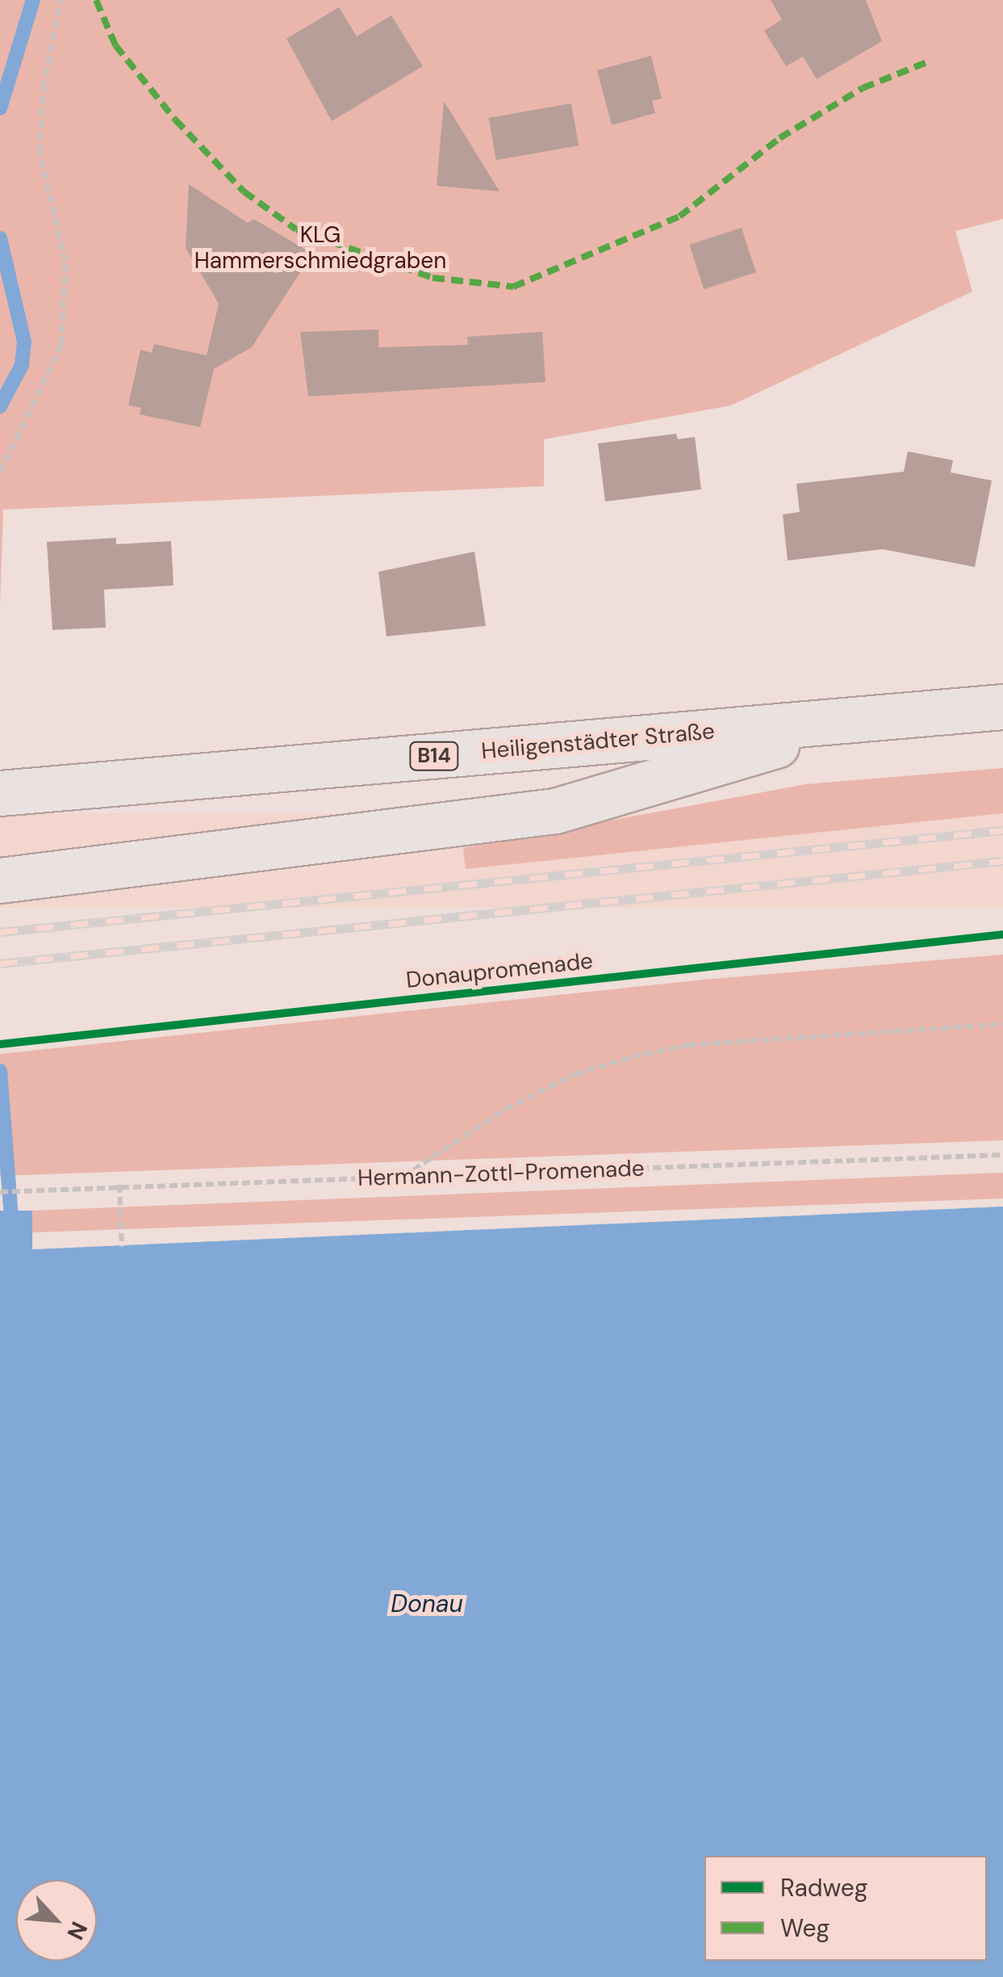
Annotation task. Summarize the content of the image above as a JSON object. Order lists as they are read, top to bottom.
{
  "streets": {
    "main road": ["Heiligenstädter Straße", "B14"],
    "path": ["Hermann-Zottl-Promenade"],
    "cycle path": ["Donaupromenade"]
  },
  "water": ["Donau"],
  "parks": ["KLG Hammerschmiedgraben"],
  "legend": ["Radweg", "Weg"],
  "north": "bottom right"
}
